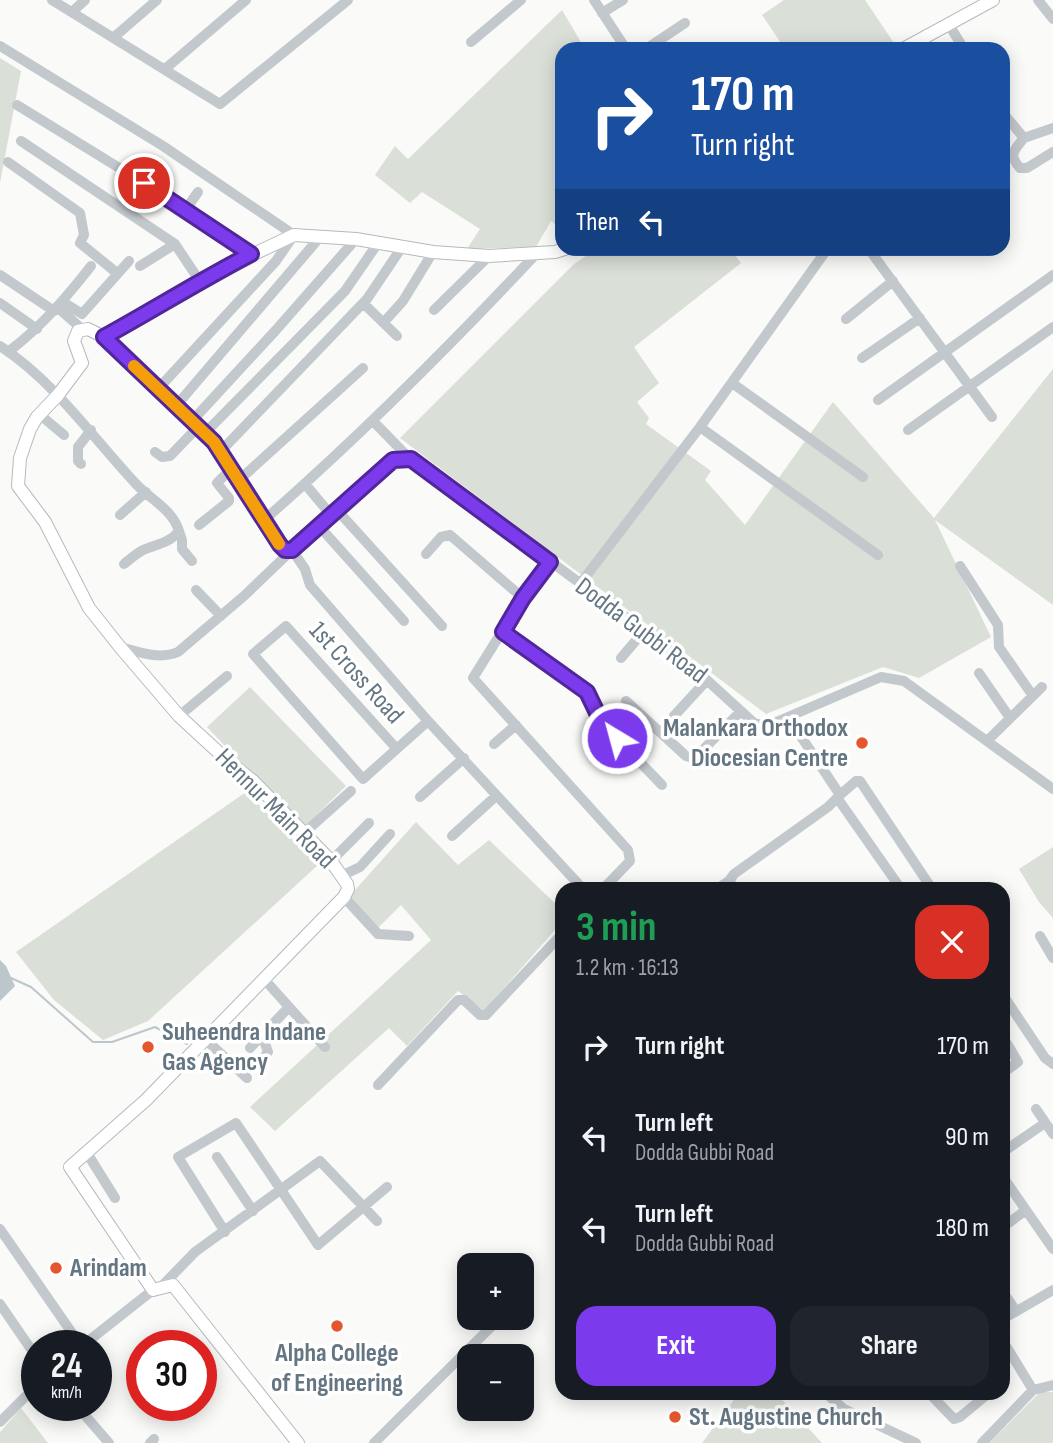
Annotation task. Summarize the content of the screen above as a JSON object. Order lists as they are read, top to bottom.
{
  "streets": {
    "main road": ["Hennur Main Road"],
    "street": ["Dodda Gubbi Road", "1st Cross Road"]
  },
  "places": [
    "Malankara Orthodox Diocesian Centre",
    "Suheendra Indane Gas Agency",
    "Arindam",
    "Alpha College of Engineering",
    "St. Augustine Church"
  ],
  "page": {
    "turn": ["170 m", "Turn right"],
    "then": "Then",
    "heading": ["3 min", "1.2 km · 16:13"],
    "list": [
      {
        "name": "Turn right",
        "value": "170 m"
      },
      {
        "name": "Turn left",
        "note": "Dodda Gubbi Road",
        "value": "90 m"
      },
      {
        "name": "Turn left",
        "note": "Dodda Gubbi Road",
        "value": "180 m"
      }
    ],
    "map_buttons": ["+", "−"],
    "buttons": ["Exit", "Share"],
    "speed": "24 km/h",
    "limit": "30"
  }
}
